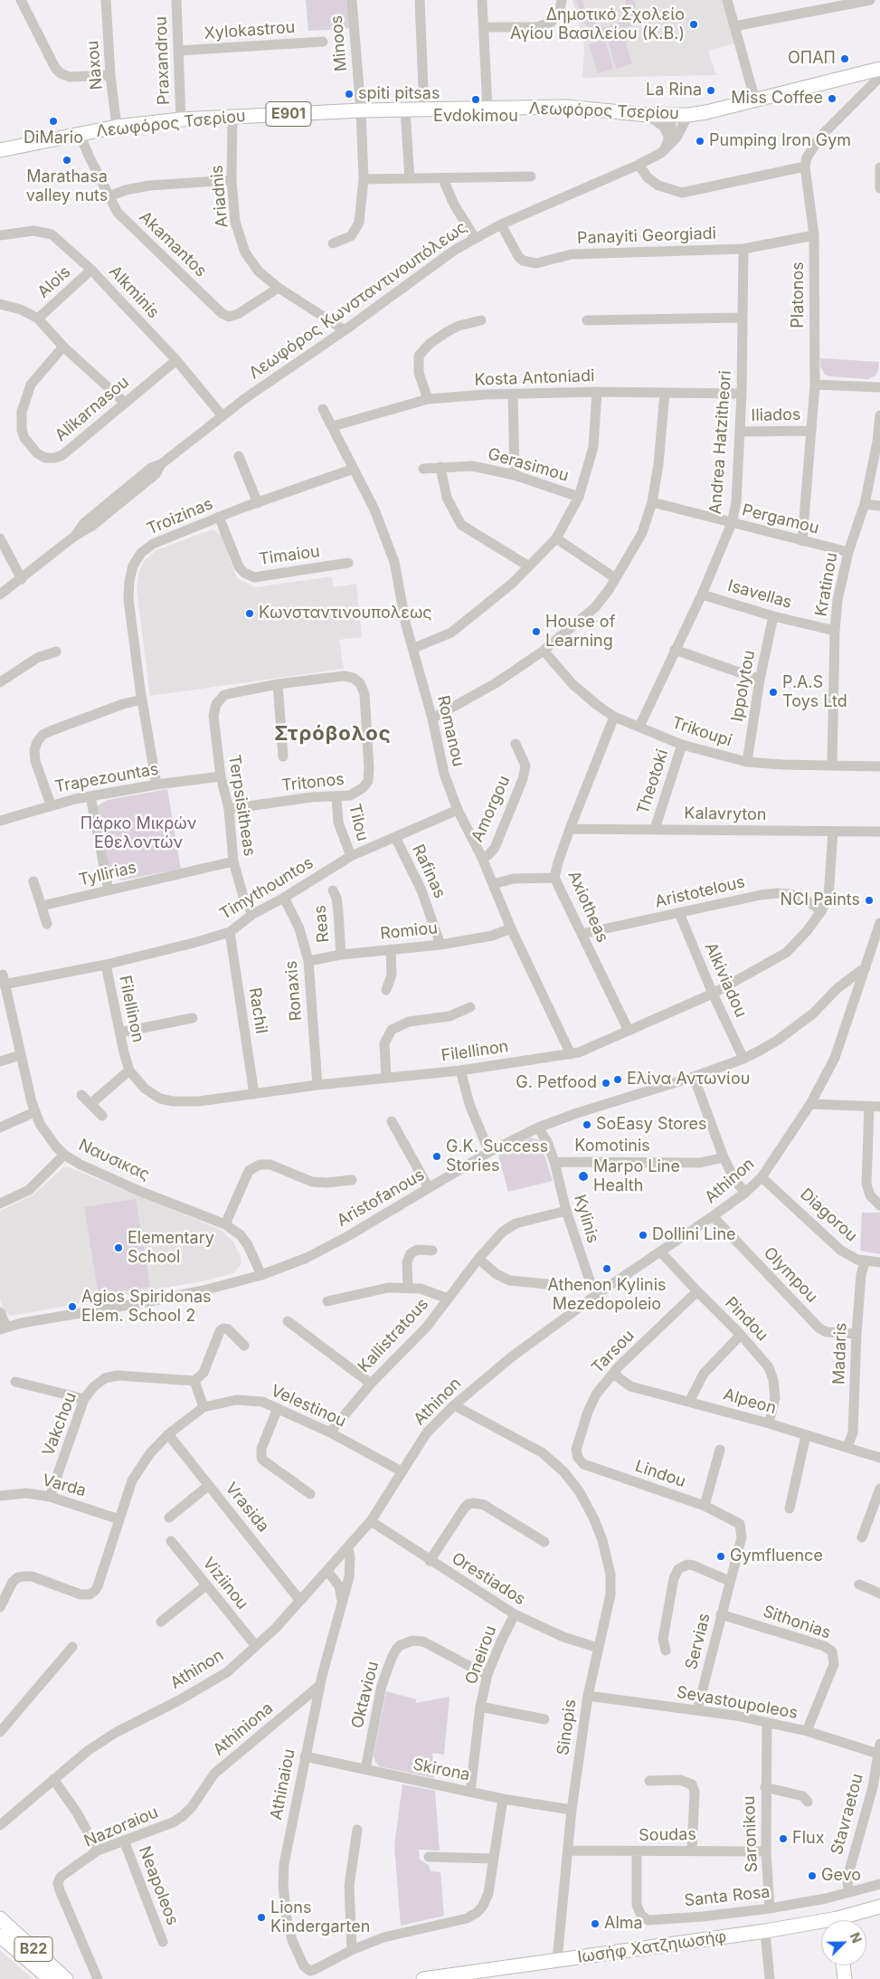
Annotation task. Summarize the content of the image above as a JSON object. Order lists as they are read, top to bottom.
{
  "streets": {
    "main road": [
      "Λεωφόρος Τσερίου",
      "E901",
      "Ιωσήφ Χατζηιωσήφ",
      "B22"
    ],
    "street": [
      "Xylokastrou",
      "Minoos",
      "Praxandrou",
      "Naxou",
      "Ariadnis",
      "Panayiti Georgiadi",
      "Akamantos",
      "Alois",
      "Alkminis",
      "Platonos",
      "Λεωφόρος Κωνσταντινουπόλεως",
      "Kosta Antoniadi",
      "Alikarnasou",
      "Iliados",
      "Andrea Hatzitheori",
      "Gerasimou",
      "Troizinas",
      "Pergamou",
      "Timaiou",
      "Kratinou",
      "Isavellas",
      "Ippolytou",
      "Romanou",
      "Trikoupi",
      "Trapezountas",
      "Theotoki",
      "Tritonos",
      "Terpsisitheas",
      "Amorgou",
      "Kalavryton",
      "Tilou",
      "Rafinas",
      "Tyllirias",
      "Timythountos",
      "Aristotelous",
      "Axiotheas",
      "Reas",
      "Romiou",
      "Alkiviadou",
      "Ronaxis",
      "Filellinon",
      "Rachil",
      "Komotinis",
      "Ναυσικας",
      "Athinon",
      "Aristofanous",
      "Diagorou",
      "Kylinis",
      "Olympou",
      "Pindou",
      "Kallistratous",
      "Tarsou",
      "Madaris",
      "Alpeon",
      "Velestinou",
      "Vakchou",
      "Lindou",
      "Varda",
      "Vrasida",
      "Orestiados",
      "Viziinou",
      "Sithonias",
      "Servias",
      "Oneirou",
      "Oktaviou",
      "Sevastoupoleos",
      "Sinopis",
      "Athiniona",
      "Skirona",
      "Athinaiou",
      "Stavraetou",
      "Nazoraiou",
      "Saronikou",
      "Soudas",
      "Neapoleos",
      "Santa Rosa"
    ]
  },
  "crossings": [
    ["Xylokastrou", "Praxandrou"],
    ["Minoos", "Λεωφόρος Τσερίου"],
    ["Praxandrou", "Λεωφόρος Τσερίου"],
    ["Naxou", "Λεωφόρος Τσερίου"],
    ["Λεωφόρος Τσερίου", "Ariadnis"],
    ["Λεωφόρος Τσερίου", "Akamantos"],
    ["Λεωφόρος Τσερίου", "Λεωφόρος Κωνσταντινουπόλεως"],
    ["Ariadnis", "Akamantos"],
    ["Ariadnis", "Λεωφόρος Κωνσταντινουπόλεως"],
    ["Panayiti Georgiadi", "Platonos"],
    ["Panayiti Georgiadi", "Λεωφόρος Κωνσταντινουπόλεως"],
    ["Panayiti Georgiadi", "Andrea Hatzitheori"],
    ["Alois", "Alkminis"],
    ["Alkminis", "Λεωφόρος Κωνσταντινουπόλεως"],
    ["Alkminis", "Alikarnasou"],
    ["Platonos", "Iliados"],
    ["Platonos", "Pergamou"],
    ["Kosta Antoniadi", "Andrea Hatzitheori"],
    ["Kosta Antoniadi", "Romanou"],
    ["Iliados", "Andrea Hatzitheori"],
    ["Andrea Hatzitheori", "Pergamou"],
    ["Andrea Hatzitheori", "Isavellas"],
    ["Andrea Hatzitheori", "Trikoupi"],
    ["Troizinas", "Timaiou"],
    ["Troizinas", "Romanou"],
    ["Troizinas", "Trapezountas"],
    ["Pergamou", "Kratinou"],
    ["Kratinou", "Isavellas"],
    ["Kratinou", "Trikoupi"],
    ["Isavellas", "Ippolytou"],
    ["Ippolytou", "Trikoupi"],
    ["Romanou", "Amorgou"],
    ["Romanou", "Timythountos"],
    ["Romanou", "Romiou"],
    ["Romanou", "Filellinon"],
    ["Trikoupi", "Theotoki"],
    ["Trikoupi", "Axiotheas"],
    ["Trapezountas", "Terpsisitheas"],
    ["Theotoki", "Kalavryton"],
    ["Tritonos", "Terpsisitheas"],
    ["Tritonos", "Tilou"],
    ["Terpsisitheas", "Tyllirias"],
    ["Terpsisitheas", "Timythountos"],
    ["Kalavryton", "Axiotheas"],
    ["Kalavryton", "Filellinon"],
    ["Tilou", "Timythountos"],
    ["Rafinas", "Timythountos"],
    ["Rafinas", "Romiou"],
    ["Timythountos", "Ronaxis"],
    ["Timythountos", "Filellinon"],
    ["Timythountos", "Rachil"],
    ["Timythountos", "Ναυσικας"],
    ["Aristotelous", "Axiotheas"],
    ["Aristotelous", "Alkiviadou"],
    ["Aristotelous", "Filellinon"],
    ["Axiotheas", "Filellinon"],
    ["Reas", "Romiou"],
    ["Romiou", "Ronaxis"],
    ["Alkiviadou", "Filellinon"],
    ["Alkiviadou", "Aristofanous"],
    ["Ronaxis", "Filellinon"],
    ["Filellinon", "Rachil"],
    ["Komotinis", "Kylinis"],
    ["Ναυσικας", "Aristofanous"],
    ["Athinon", "Aristofanous"],
    ["Athinon", "Diagorou"],
    ["Athinon", "Kylinis"],
    ["Athinon", "Olympou"],
    ["Athinon", "Pindou"],
    ["Athinon", "Velestinou"],
    ["Athinon", "Vrasida"],
    ["Athinon", "Orestiados"],
    ["Athinon", "Viziinou"],
    ["Athinon", "Sinopis"],
    ["Athinon", "Athinaiou"],
    ["Aristofanous", "Kylinis"],
    ["Diagorou", "Madaris"],
    ["Kylinis", "Kallistratous"],
    ["Olympou", "Madaris"],
    ["Pindou", "Tarsou"],
    ["Pindou", "Alpeon"],
    ["Kallistratous", "Velestinou"],
    ["Tarsou", "Alpeon"],
    ["Tarsou", "Lindou"],
    ["Madaris", "Alpeon"],
    ["Velestinou", "Varda"],
    ["Velestinou", "Vrasida"],
    ["Vakchou", "Varda"],
    ["Lindou", "Servias"],
    ["Orestiados", "Oneirou"],
    ["Orestiados", "Sinopis"],
    ["Sithonias", "Servias"],
    ["Sithonias", "Sevastoupoleos"],
    ["Servias", "Sevastoupoleos"],
    ["Oneirou", "Oktaviou"],
    ["Oneirou", "Skirona"],
    ["Oktaviou", "Skirona"],
    ["Sevastoupoleos", "Sinopis"],
    ["Sevastoupoleos", "Stavraetou"],
    ["Sevastoupoleos", "Saronikou"],
    ["Sinopis", "Skirona"],
    ["Sinopis", "Soudas"],
    ["Sinopis", "Ιωσήφ Χατζηιωσήφ"],
    ["Athiniona", "Athinaiou"],
    ["Athiniona", "Nazoraiou"],
    ["Skirona", "Athinaiou"],
    ["Stavraetou", "Santa Rosa"],
    ["Nazoraiou", "Neapoleos"],
    ["Saronikou", "Soudas"],
    ["Saronikou", "Santa Rosa"],
    ["Soudas", "Santa Rosa"]
  ],
  "districts": ["Στρόβολος"],
  "parks": ["Πάρκο Μικρών Εθελοντών"],
  "places": [
    "Δημοτικό Σχολείο Αγίου Βασιλείου (Κ.Β.)",
    "ΟΠΑΠ",
    "La Rina",
    "spiti pitsas",
    "Miss Coffee",
    "Evdokimou",
    "DiMario",
    "Pumping Iron Gym",
    "Marathasa valley nuts",
    "Κωνσταντινουπολεως",
    "House of Learning",
    "P.A.S Toys Ltd",
    "NCI Paints",
    "Ελίνα Αντωνίου",
    "G. Petfood",
    "SoEasy Stores",
    "G.K. Success Stories",
    "Marpo Line Health",
    "Dollini Line",
    "Elementary School",
    "Athenon Kylinis Mezedopoleio",
    "Agios Spiridonas Elem. School 2",
    "Gymfluence",
    "Flux",
    "Gevo",
    "Lions Kindergarten",
    "Alma"
  ],
  "north": "top right"
}
